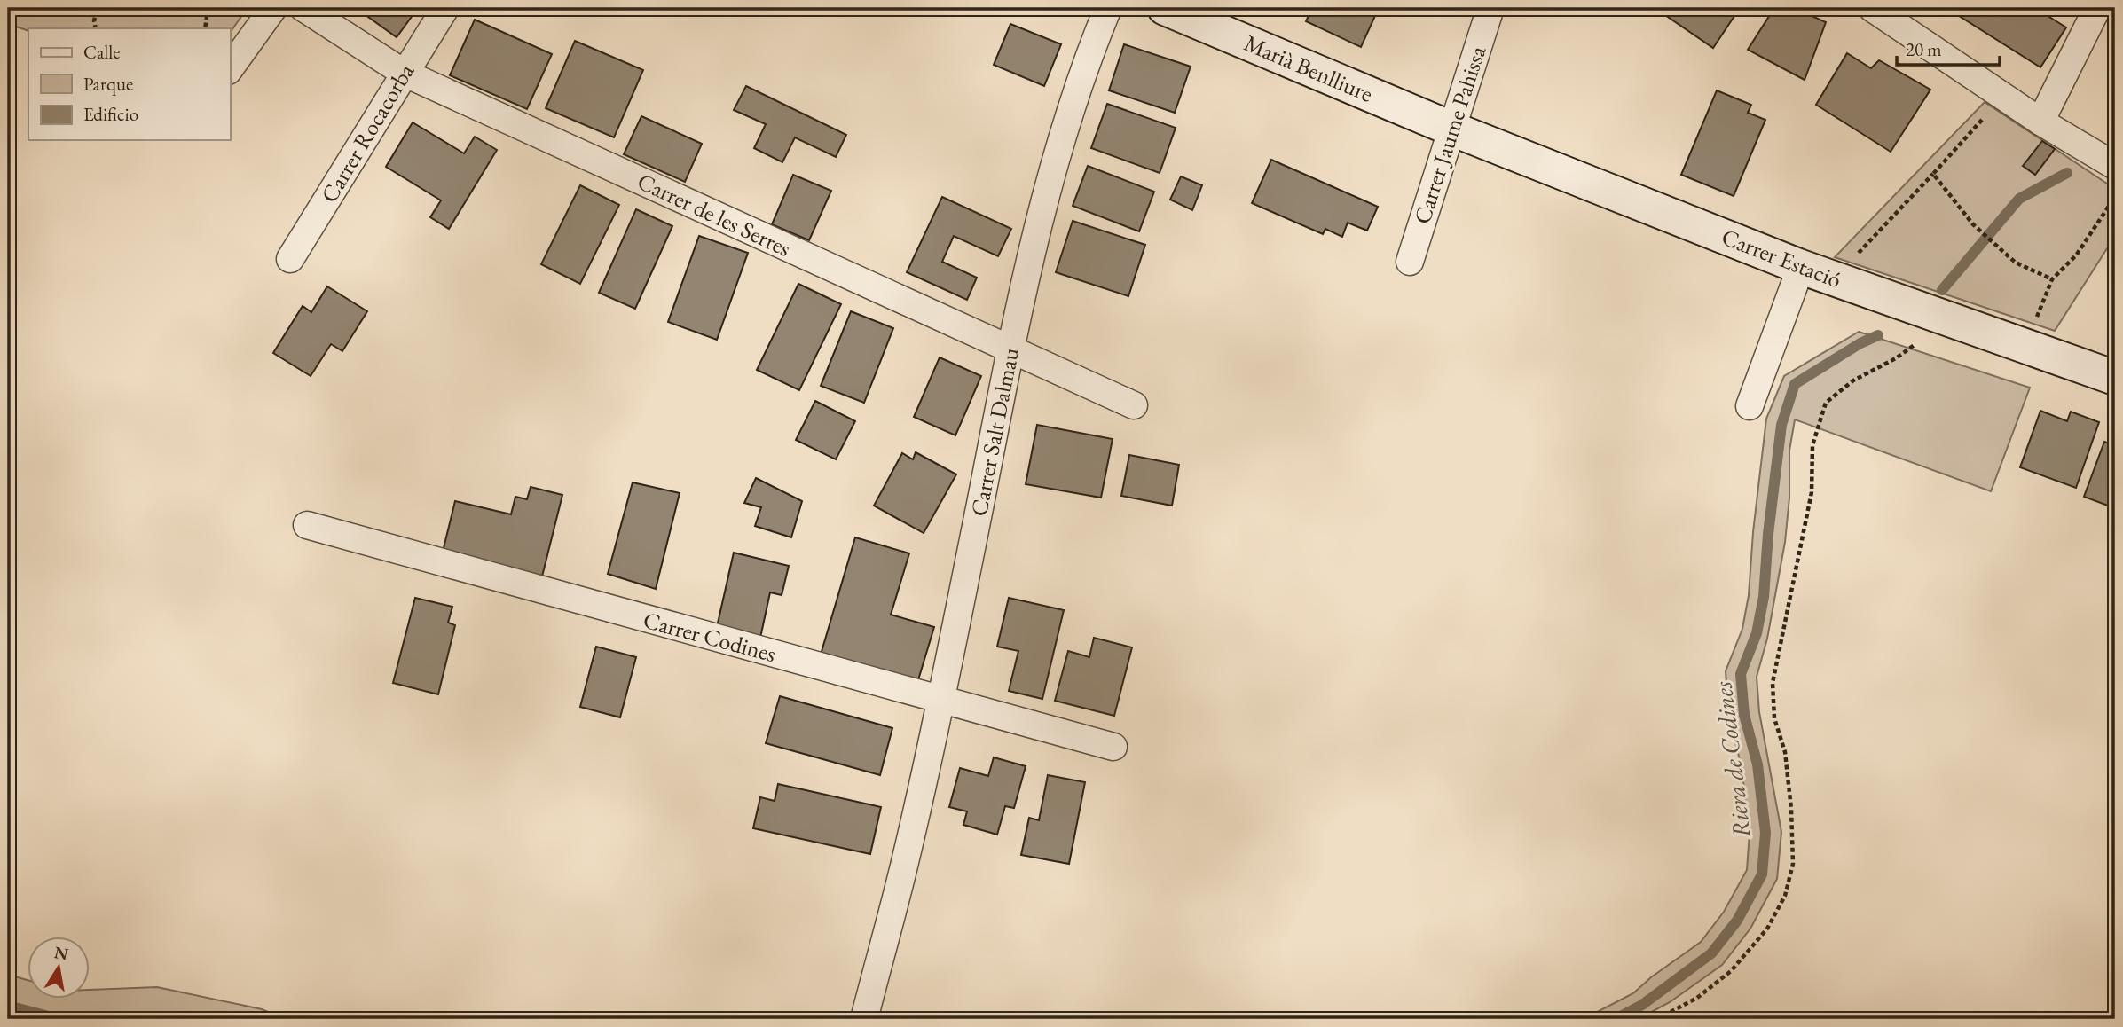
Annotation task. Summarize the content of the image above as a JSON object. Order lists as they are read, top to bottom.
{
  "streets": {
    "street": [
      "Marià Benlliure",
      "Carrer Rocacorba",
      "Carrer Jaume Pahissa",
      "Carrer de les Serres",
      "Carrer Estació",
      "Carrer Salt Dalmau",
      "Carrer Codines"
    ]
  },
  "crossings": [
    ["Marià Benlliure", "Carrer Jaume Pahissa"],
    ["Marià Benlliure", "Carrer Estació"],
    ["Carrer Rocacorba", "Carrer de les Serres"],
    ["Carrer Jaume Pahissa", "Carrer Estació"],
    ["Carrer de les Serres", "Carrer Salt Dalmau"],
    ["Carrer Salt Dalmau", "Carrer Codines"]
  ],
  "water": ["Riera de Codines"],
  "legend": ["Calle", "Parque", "Edificio"],
  "scale_bar": "20 m",
  "north": "top"
}
